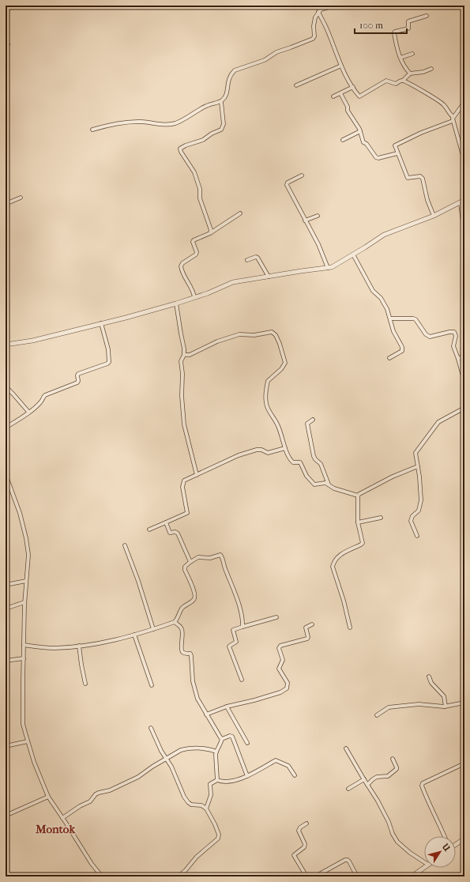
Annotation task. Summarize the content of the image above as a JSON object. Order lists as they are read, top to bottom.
{
  "districts": ["Montok"],
  "scale_bar": "100 m",
  "north": "top right"
}
